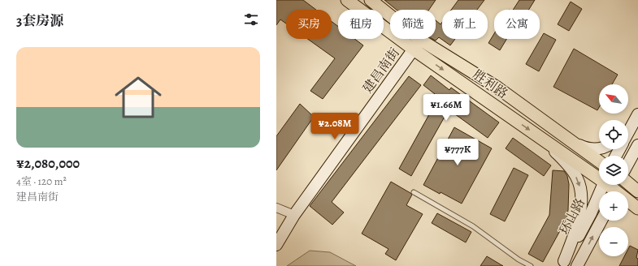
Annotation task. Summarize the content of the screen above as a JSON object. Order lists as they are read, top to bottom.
{
  "streets": {
    "main road": ["建昌南街", "胜利路", "环山路"]
  },
  "crossings": [
    ["建昌南街", "胜利路"]
  ],
  "north": "top left",
  "page": {
    "heading": "3套房源",
    "chip": [
      "买房",
      "租房",
      "筛选",
      "新上",
      "公寓"
    ],
    "list": [
      {
        "name": "¥2,080,000",
        "note": "4室 · 120 m² · 建昌南街"
      }
    ],
    "map_buttons": ["+", "−"],
    "price": ["¥1.66M", "¥2.08M", "¥777K"]
  }
}
